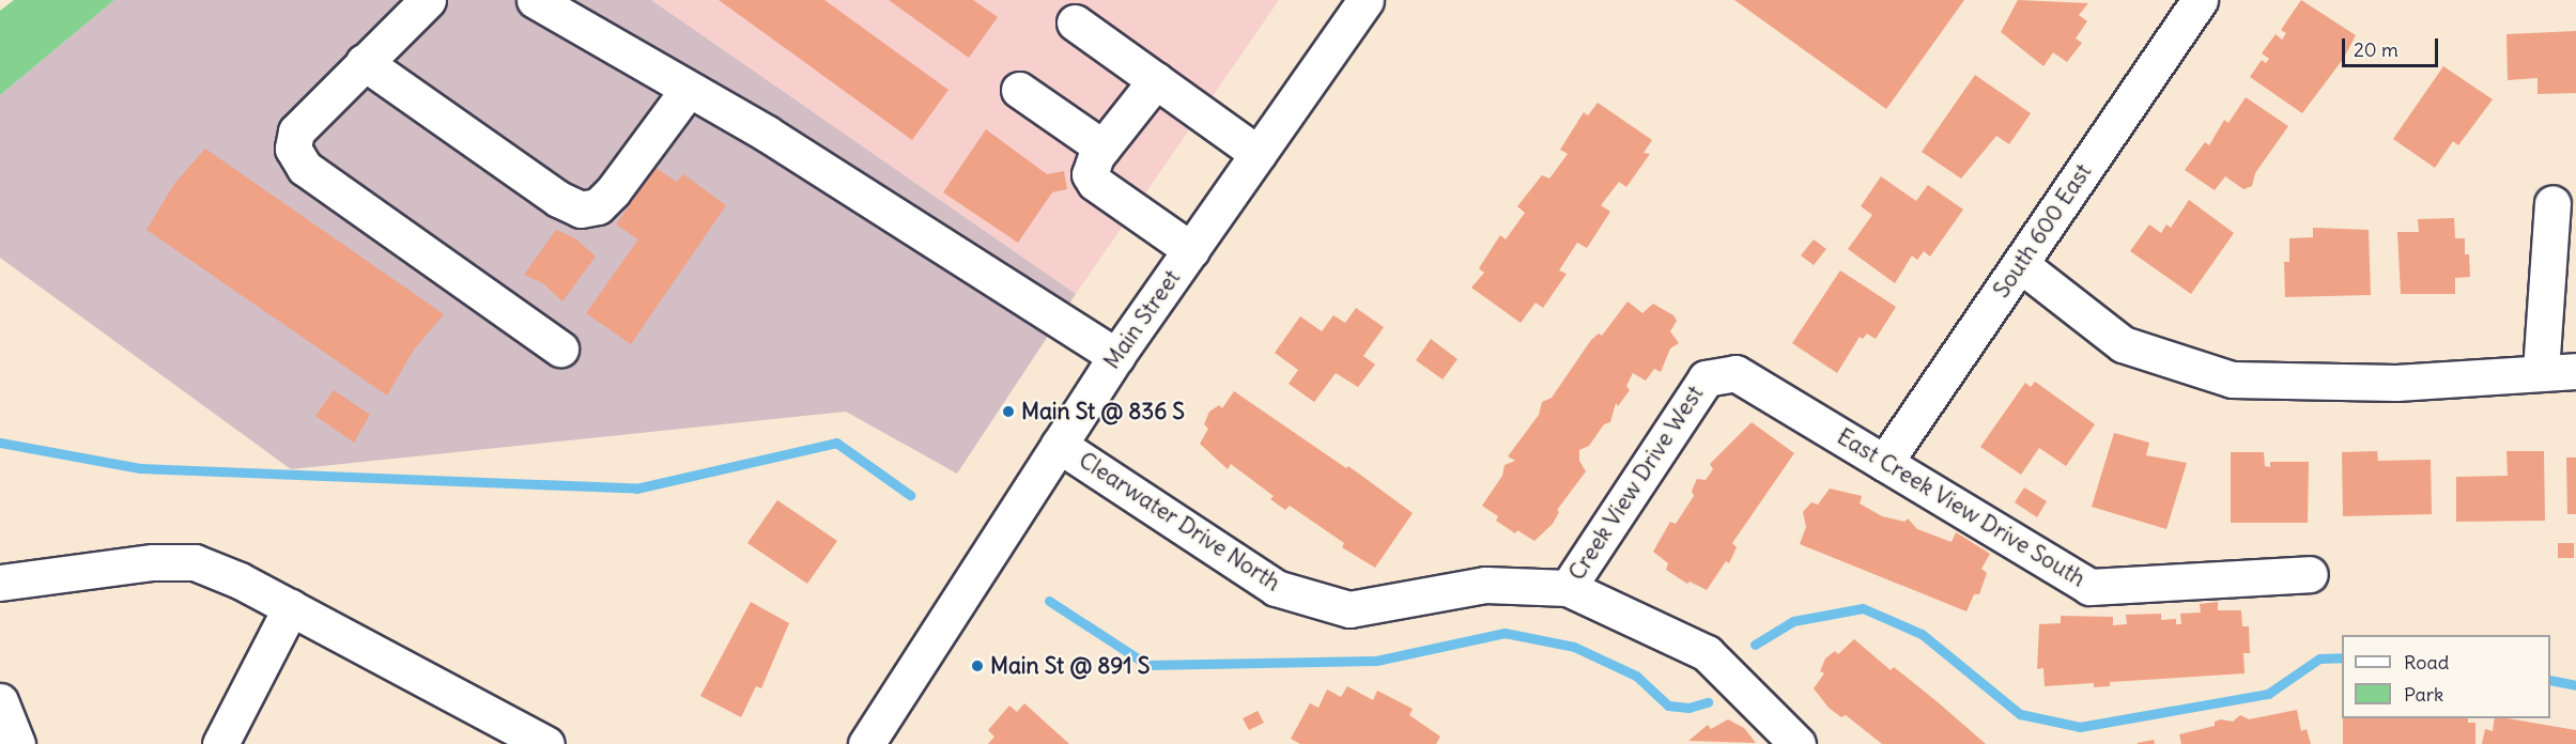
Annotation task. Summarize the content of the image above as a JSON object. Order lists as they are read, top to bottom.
{
  "streets": {
    "street": [
      "South 600 East",
      "Main Street",
      "Creek View Drive West",
      "East Creek View Drive South",
      "Clearwater Drive North"
    ]
  },
  "crossings": [
    ["South 600 East", "East Creek View Drive South"],
    ["Main Street", "Clearwater Drive North"],
    ["Creek View Drive West", "East Creek View Drive South"],
    ["Creek View Drive West", "Clearwater Drive North"]
  ],
  "places": ["Main St @ 836 S", "Main St @ 891 S"],
  "legend": ["Road", "Park"],
  "scale_bar": "20 m"
}
